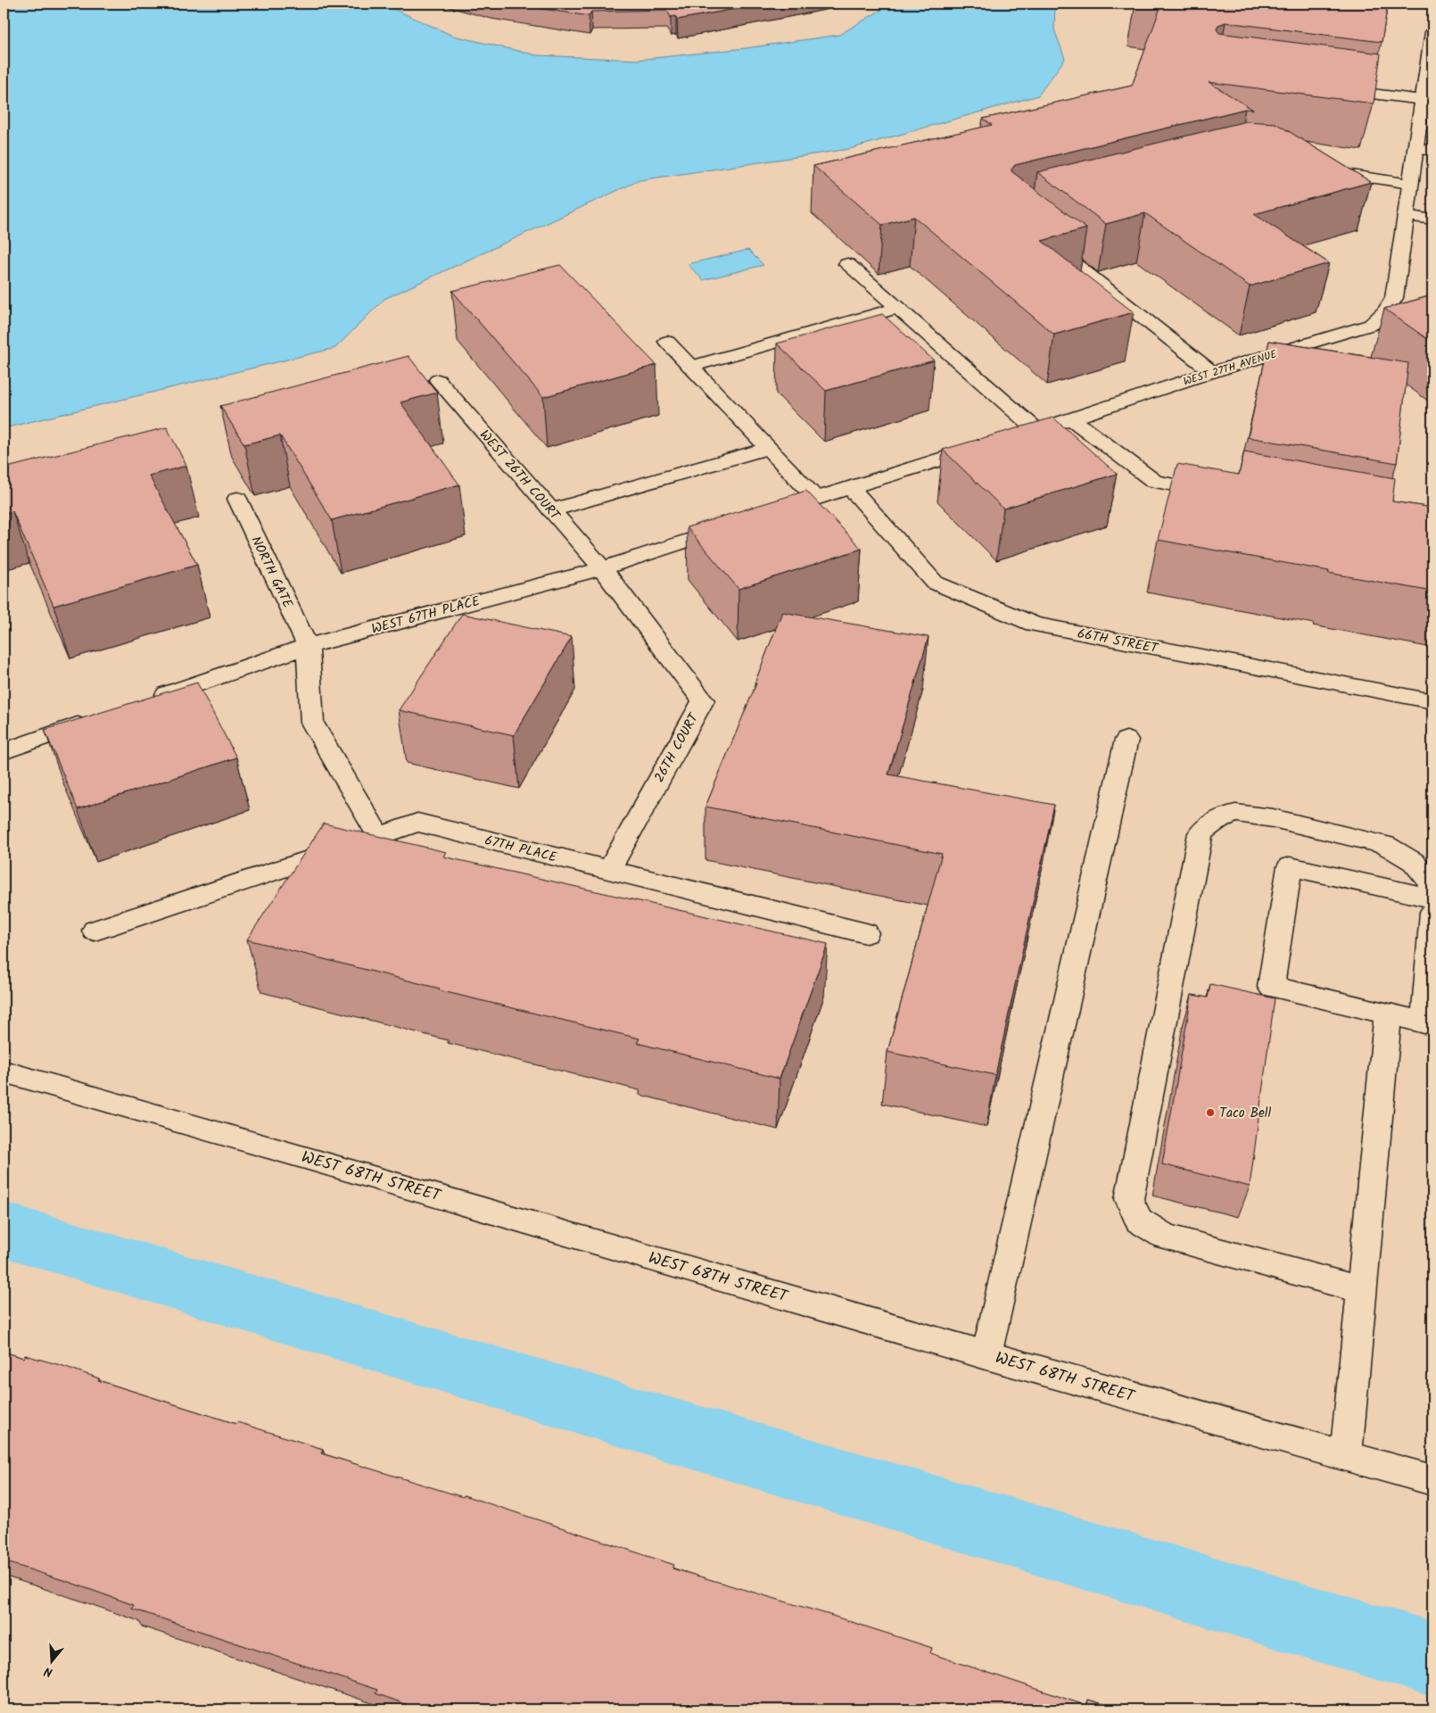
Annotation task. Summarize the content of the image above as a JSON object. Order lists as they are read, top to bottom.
{
  "streets": {
    "street": [
      "WEST 27TH AVENUE",
      "WEST 26TH COURT",
      "NORTH GATE",
      "WEST 67TH PLACE",
      "66TH STREET",
      "26TH COURT",
      "67TH PLACE",
      "WEST 68TH STREET"
    ]
  },
  "crossings": [
    ["WEST 26TH COURT", "WEST 67TH PLACE"],
    ["WEST 26TH COURT", "26TH COURT"],
    ["NORTH GATE", "WEST 67TH PLACE"],
    ["WEST 67TH PLACE", "26TH COURT"],
    ["26TH COURT", "67TH PLACE"]
  ],
  "places": ["Taco Bell"],
  "north": "bottom"
}
